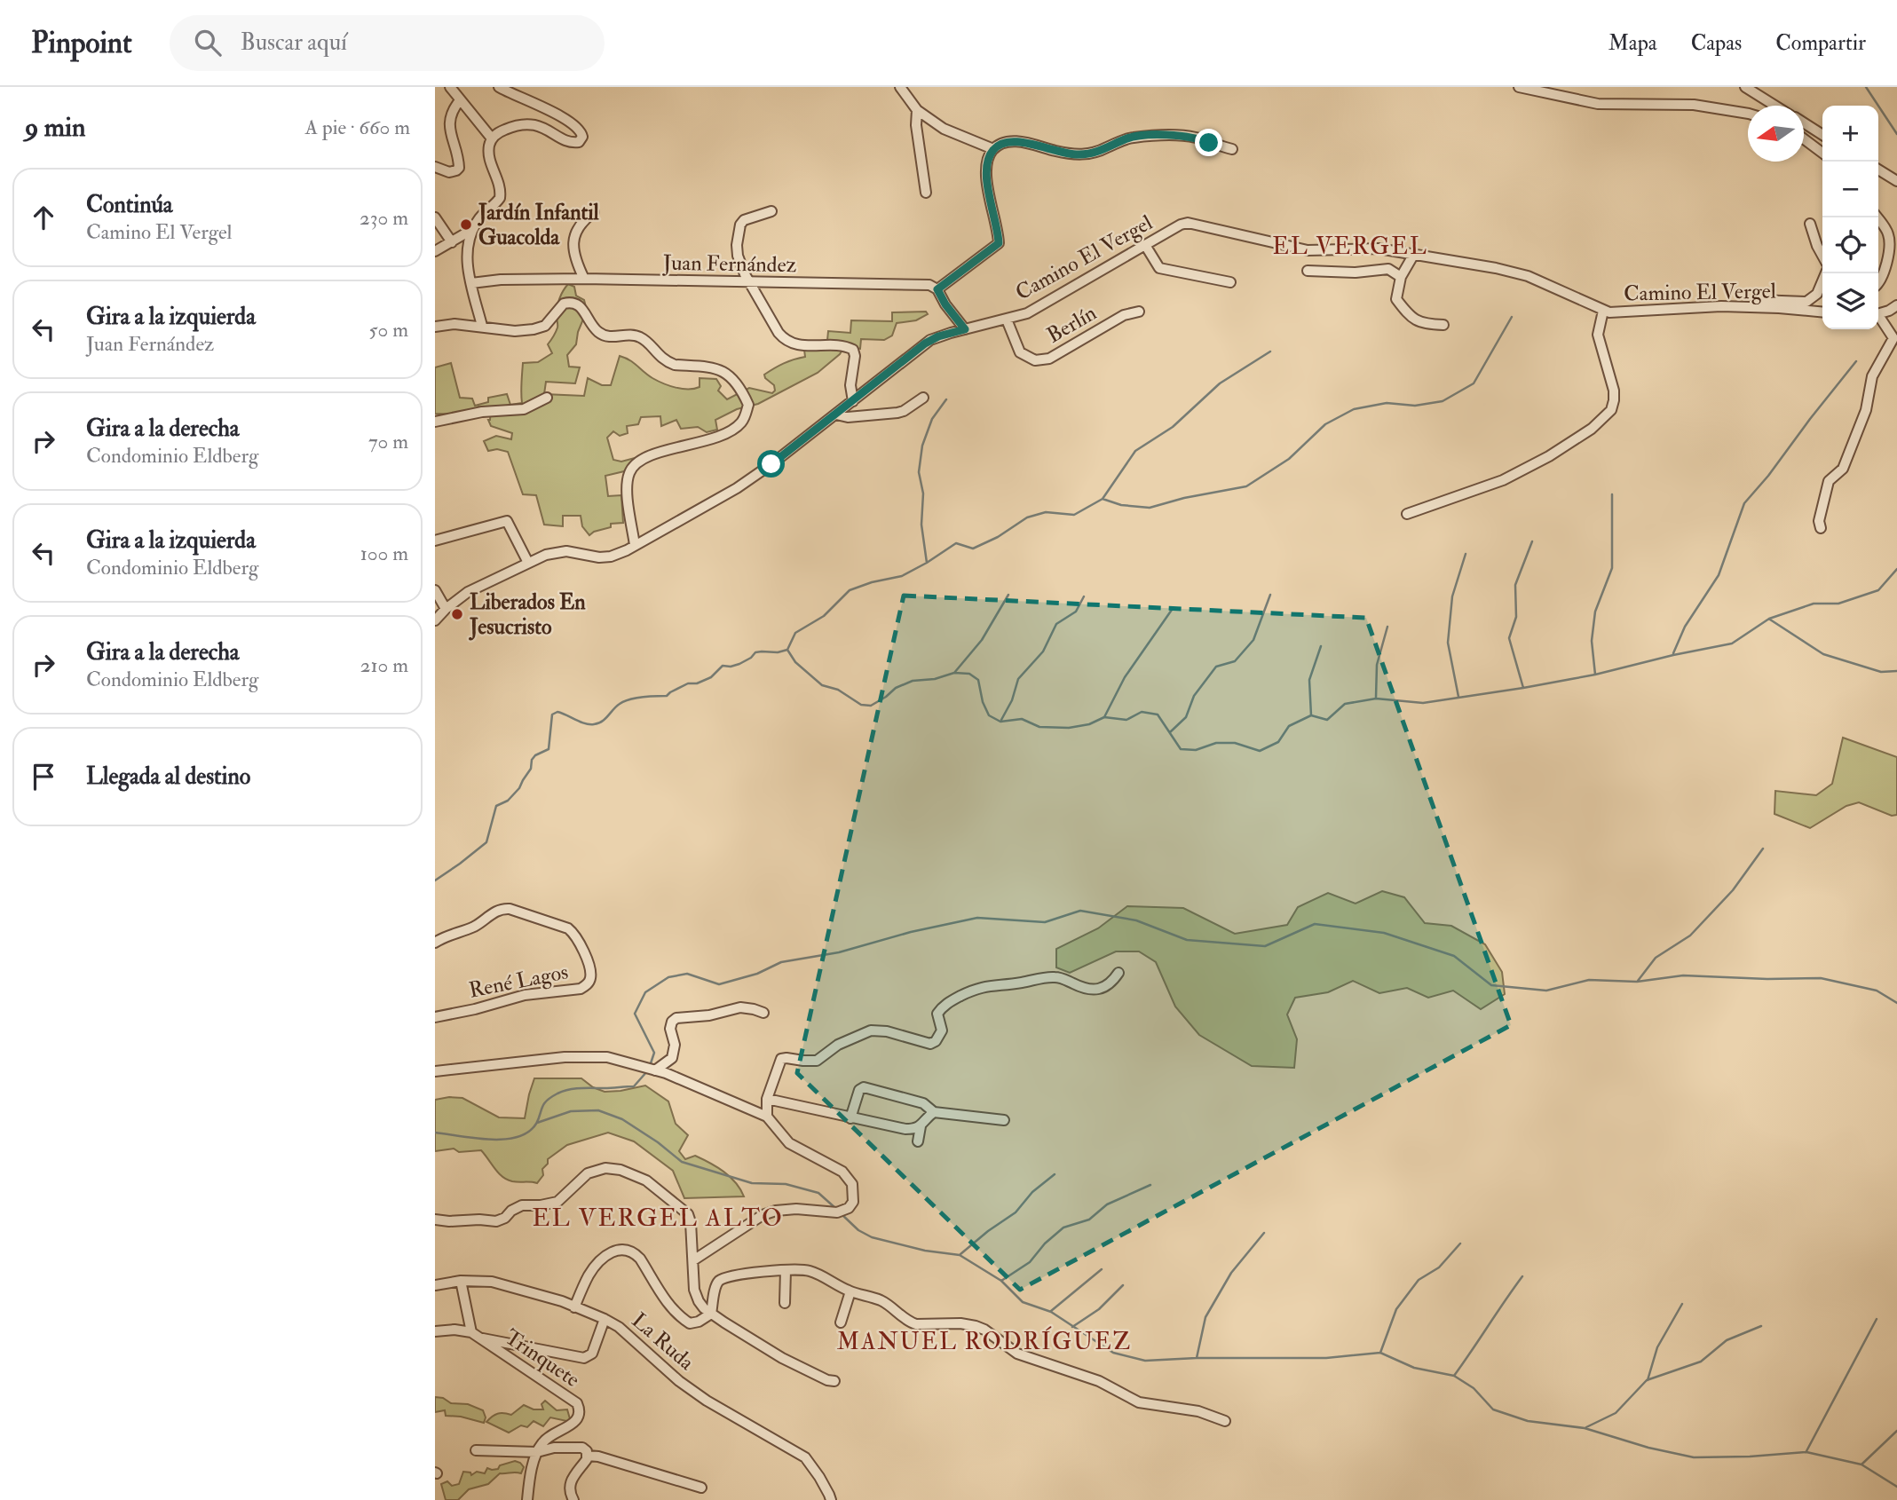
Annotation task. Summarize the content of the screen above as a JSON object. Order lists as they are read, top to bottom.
{
  "streets": {
    "street": [
      "Camino El Vergel",
      "Juan Fernández",
      "Berlín",
      "René Lagos",
      "La Ruda",
      "Trinquete"
    ]
  },
  "crossings": [
    ["Camino El Vergel", "Berlín"],
    ["La Ruda", "Trinquete"]
  ],
  "districts": ["EL VERGEL", "EL VERGEL ALTO", "MANUEL RODRÍGUEZ"],
  "places": ["Jardín Infantil Guacolda", "Liberados En Jesucristo"],
  "north": "left",
  "page": {
    "header": "Pinpoint",
    "search": "Buscar aquí",
    "nav": ["Mapa", "Capas", "Compartir"],
    "heading": ["9 min", "A pie · 660 m"],
    "map_buttons": ["+", "−"],
    "list": [
      ["Continúa", "Camino El Vergel", "230 m"],
      ["Gira a la izquierda", "Juan Fernández", "50 m"],
      ["Gira a la derecha", "Condominio Eldberg", "70 m"],
      ["Gira a la izquierda", "Condominio Eldberg", "100 m"],
      ["Gira a la derecha", "Condominio Eldberg", "210 m"],
      "Llegada al destino"
    ]
  }
}
